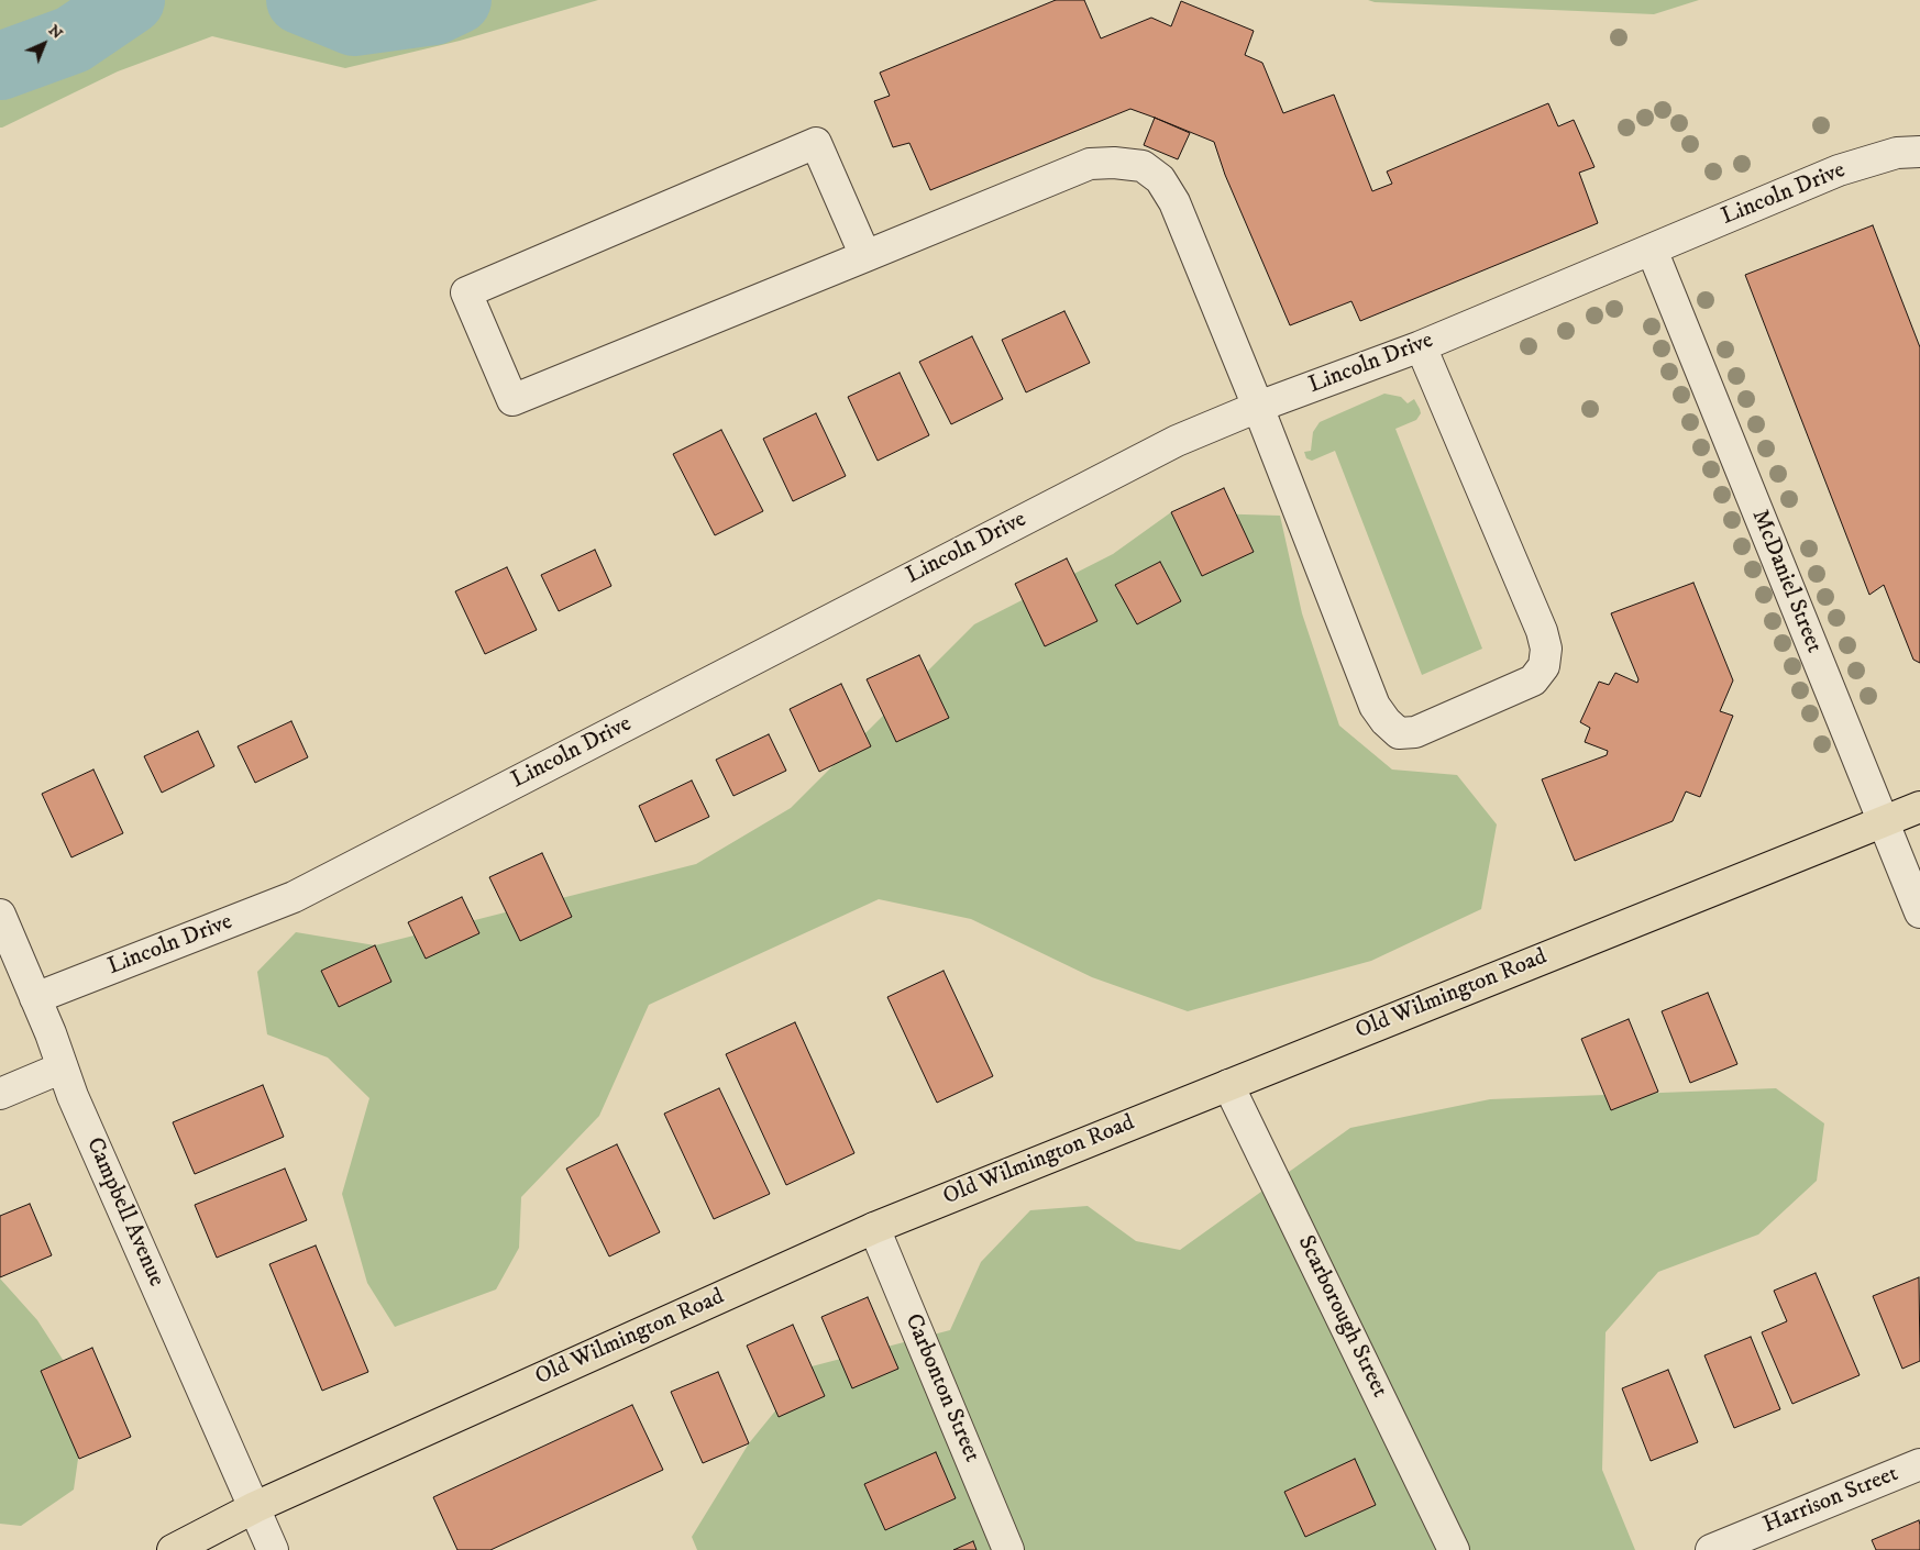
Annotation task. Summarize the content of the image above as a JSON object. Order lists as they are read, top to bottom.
{
  "streets": {
    "main road": ["Old Wilmington Road"],
    "street": [
      "Lincoln Drive",
      "McDaniel Street",
      "Campbell Avenue",
      "Scarborough Street",
      "Carbonton Street",
      "Harrison Street"
    ]
  },
  "crossings": [
    ["Lincoln Drive", "McDaniel Street"],
    ["Lincoln Drive", "Campbell Avenue"],
    ["McDaniel Street", "Old Wilmington Road"],
    ["Old Wilmington Road", "Campbell Avenue"],
    ["Old Wilmington Road", "Scarborough Street"],
    ["Old Wilmington Road", "Carbonton Street"]
  ],
  "north": "top right"
}
